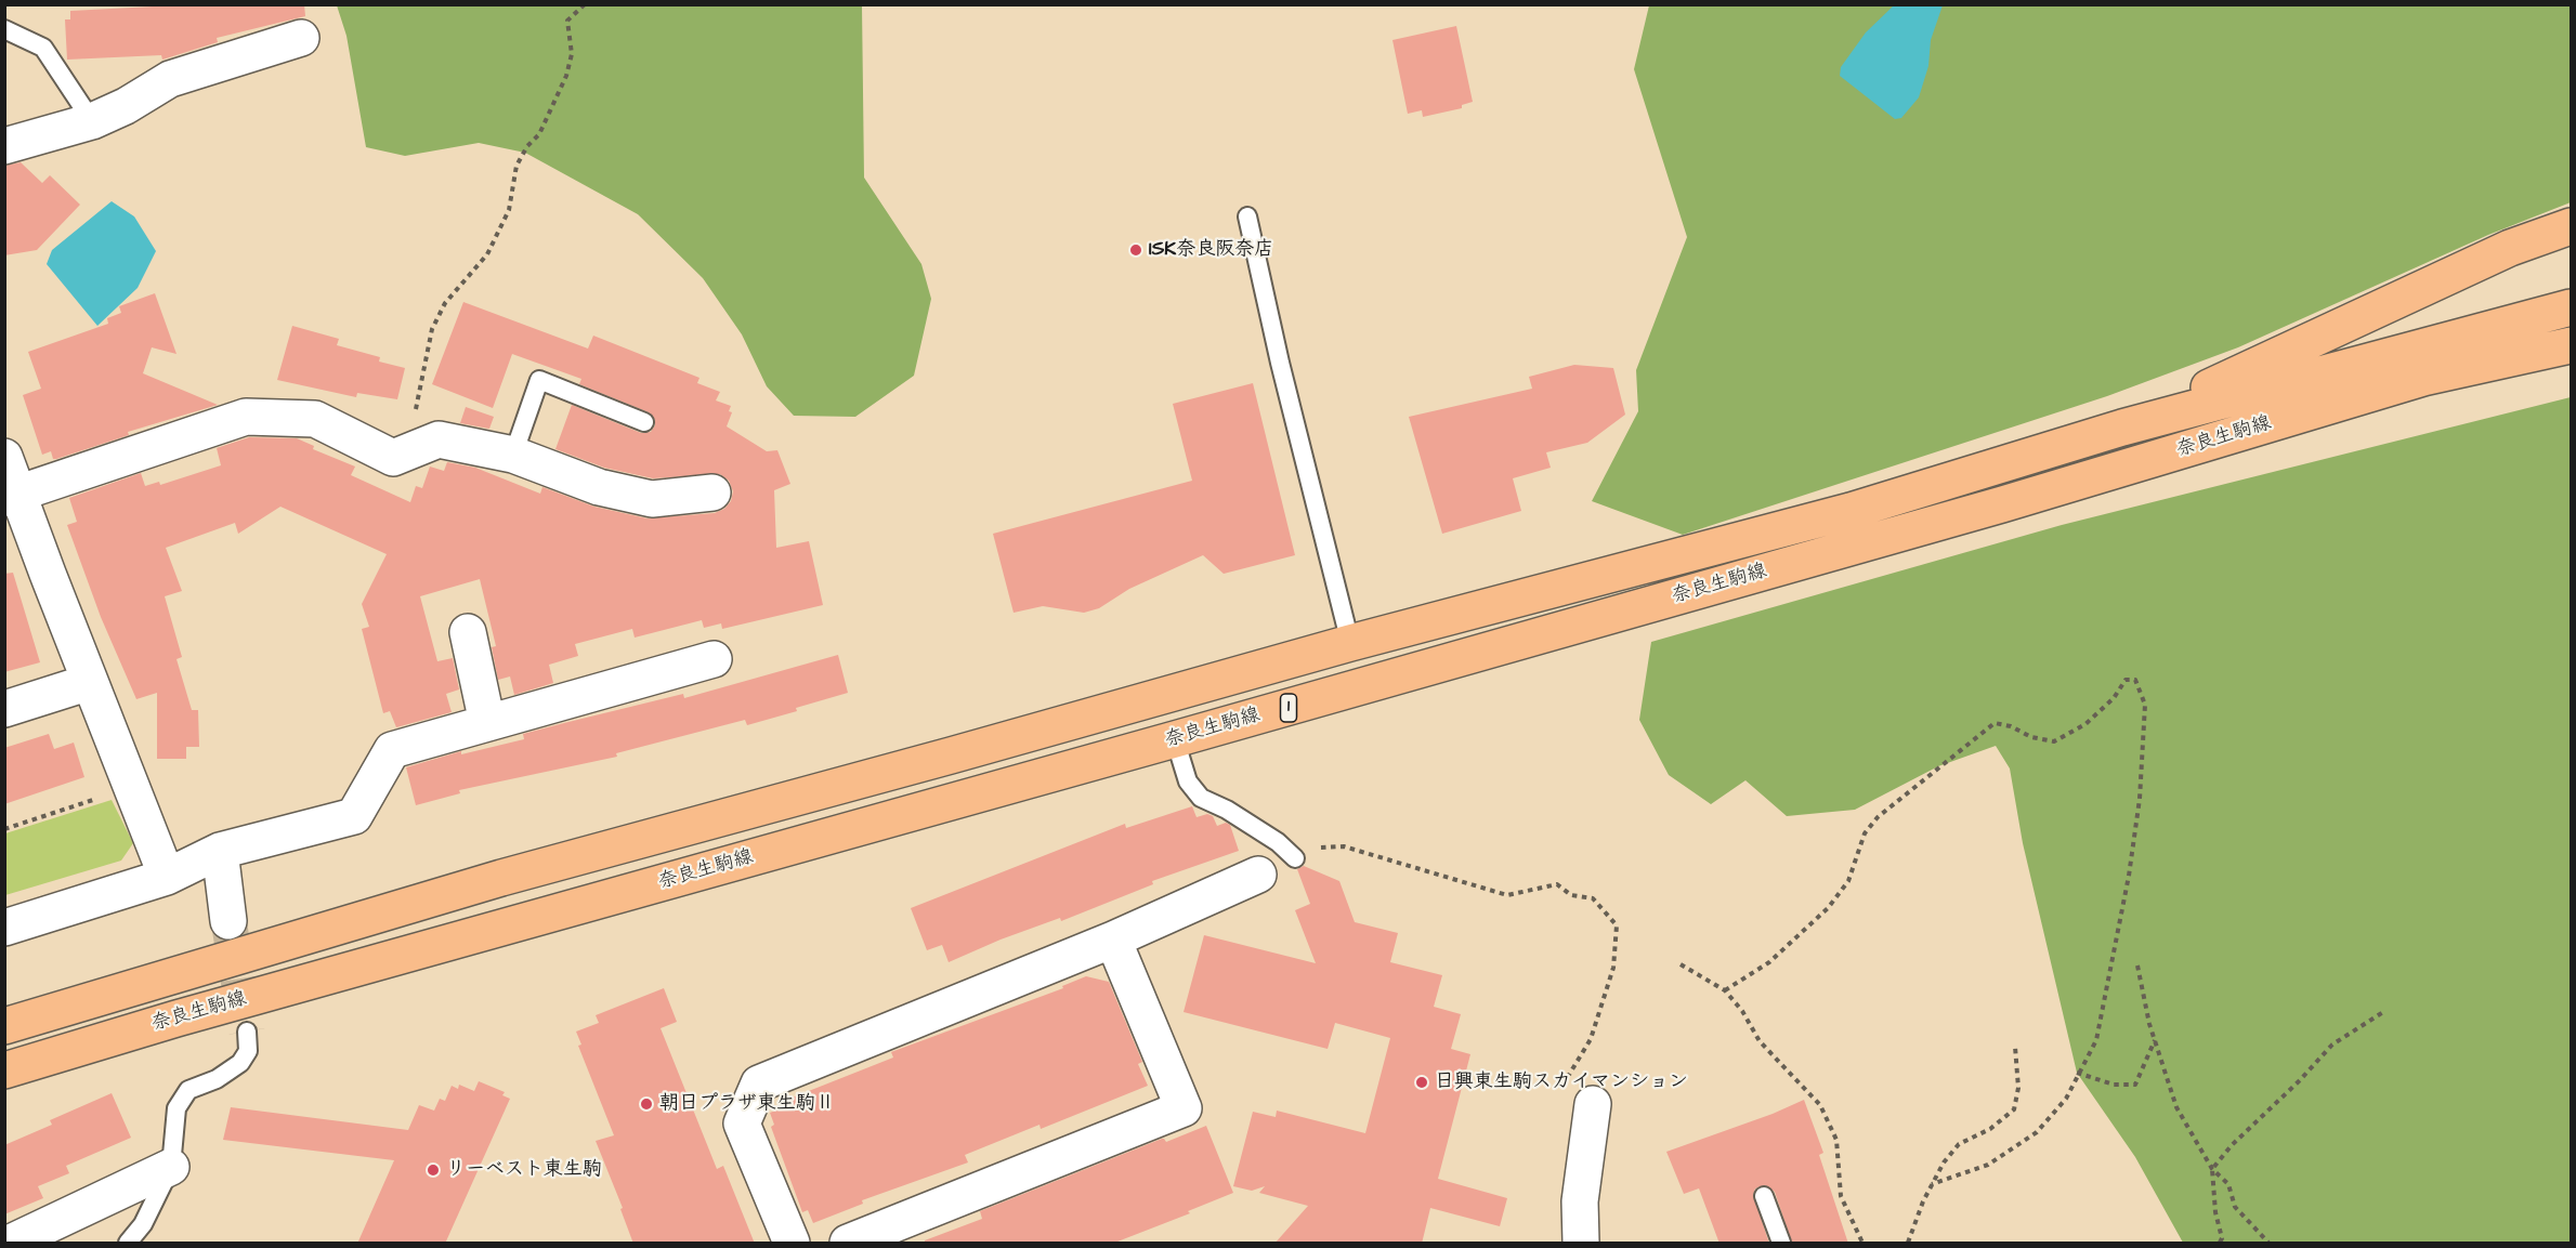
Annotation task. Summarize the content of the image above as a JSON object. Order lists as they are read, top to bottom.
{
  "streets": {
    "main road": ["奈良生駒線", "1"]
  },
  "places": [
    "ISK奈良阪奈店",
    "日興東生駒スカイマンション",
    "朝日プラザ東生駒Ⅱ",
    "リーベスト東生駒"
  ]
}
